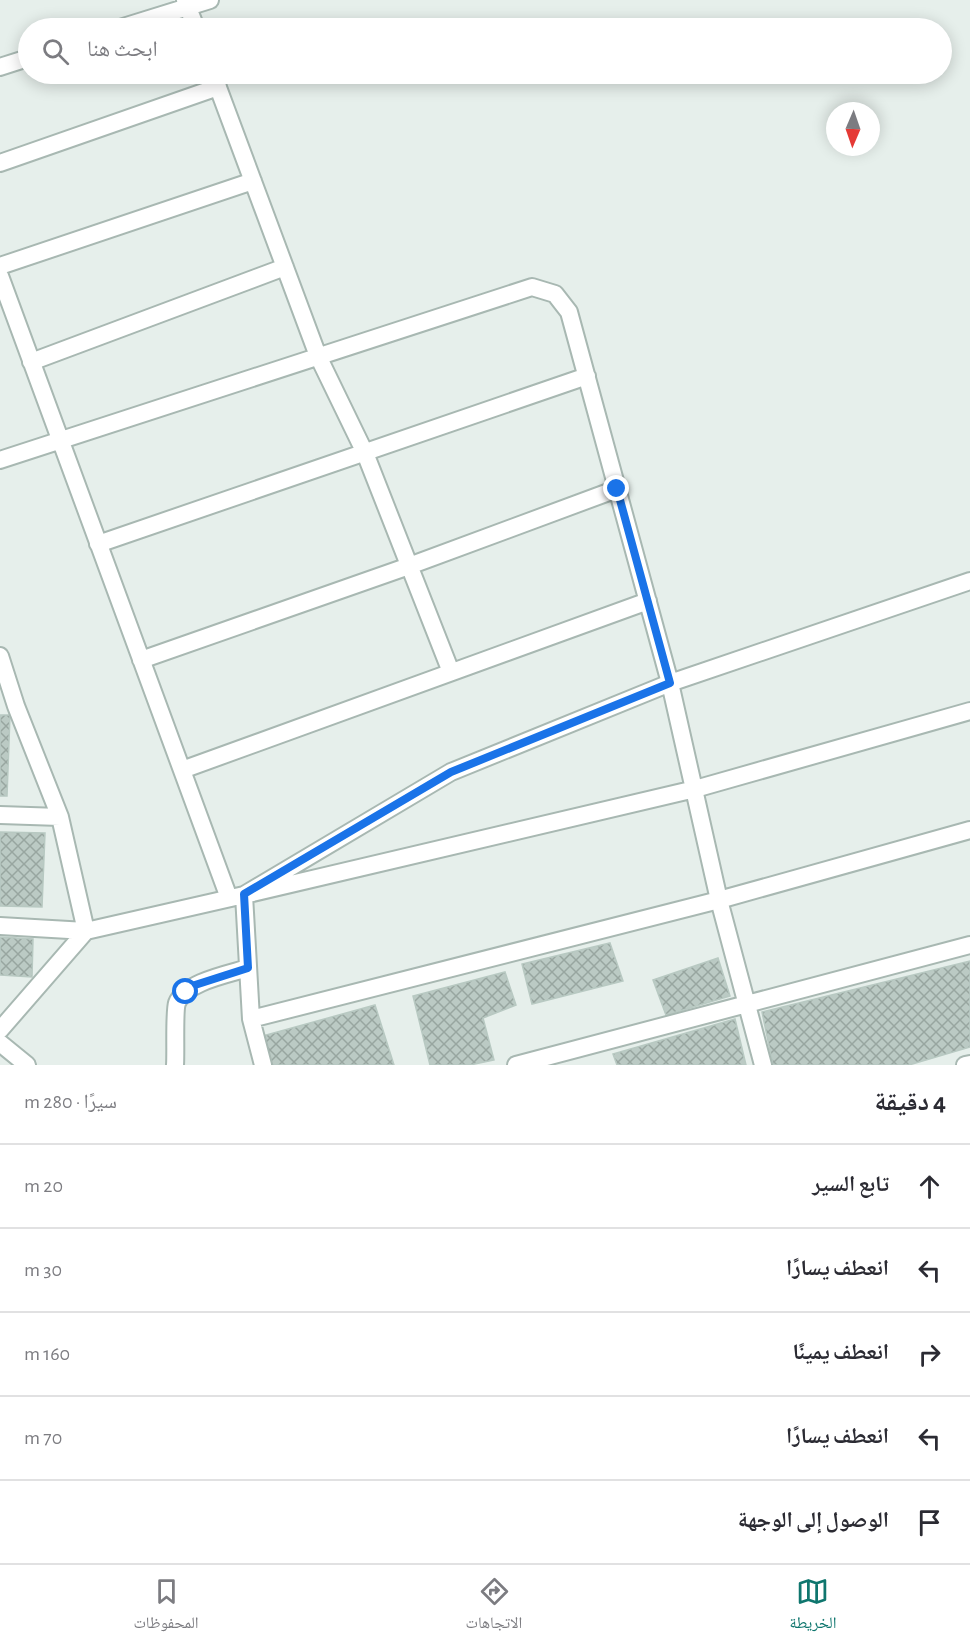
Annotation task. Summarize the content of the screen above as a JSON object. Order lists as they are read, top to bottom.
{
  "north": "bottom",
  "page": {
    "search": "ابحث هنا",
    "heading": ["4 دقيقة", "سيرًا · 280 m"],
    "list": [
      ["تابع السير", "20 m"],
      ["انعطف يسارًا", "30 m"],
      ["انعطف يمينًا", "160 m"],
      ["انعطف يسارًا", "70 m"],
      "الوصول إلى الوجهة"
    ],
    "nav": ["الخريطة", "الاتجاهات", "المحفوظات"]
  }
}
